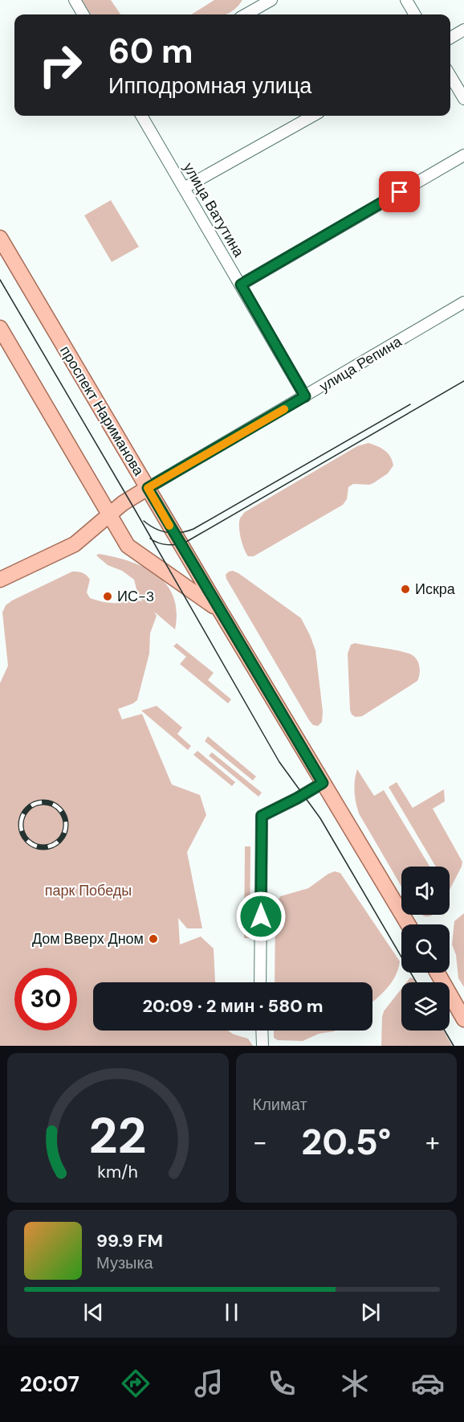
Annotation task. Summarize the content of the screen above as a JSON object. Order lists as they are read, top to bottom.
{
  "streets": {
    "main road": ["улица Репина", "проспект Нариманова"],
    "street": ["улица Ватутина"]
  },
  "crossings": [
    ["улица Ватутина", "улица Репина"],
    ["улица Репина", "проспект Нариманова"]
  ],
  "parks": ["парк Победы"],
  "places": ["Искра", "ИС-3", "Дом Вверх Дном"],
  "page": {
    "turn": ["60 m", "Ипподромная улица"],
    "limit": "30",
    "trip": "20:09 · 2 мин · 580 m",
    "tile": "Климат",
    "heat": ["−", "20.5°", "+"],
    "song": ["99.9 FM", "Музыка"],
    "tabs": "20:07",
    "gauge": ["22", "km/h"]
  }
}
